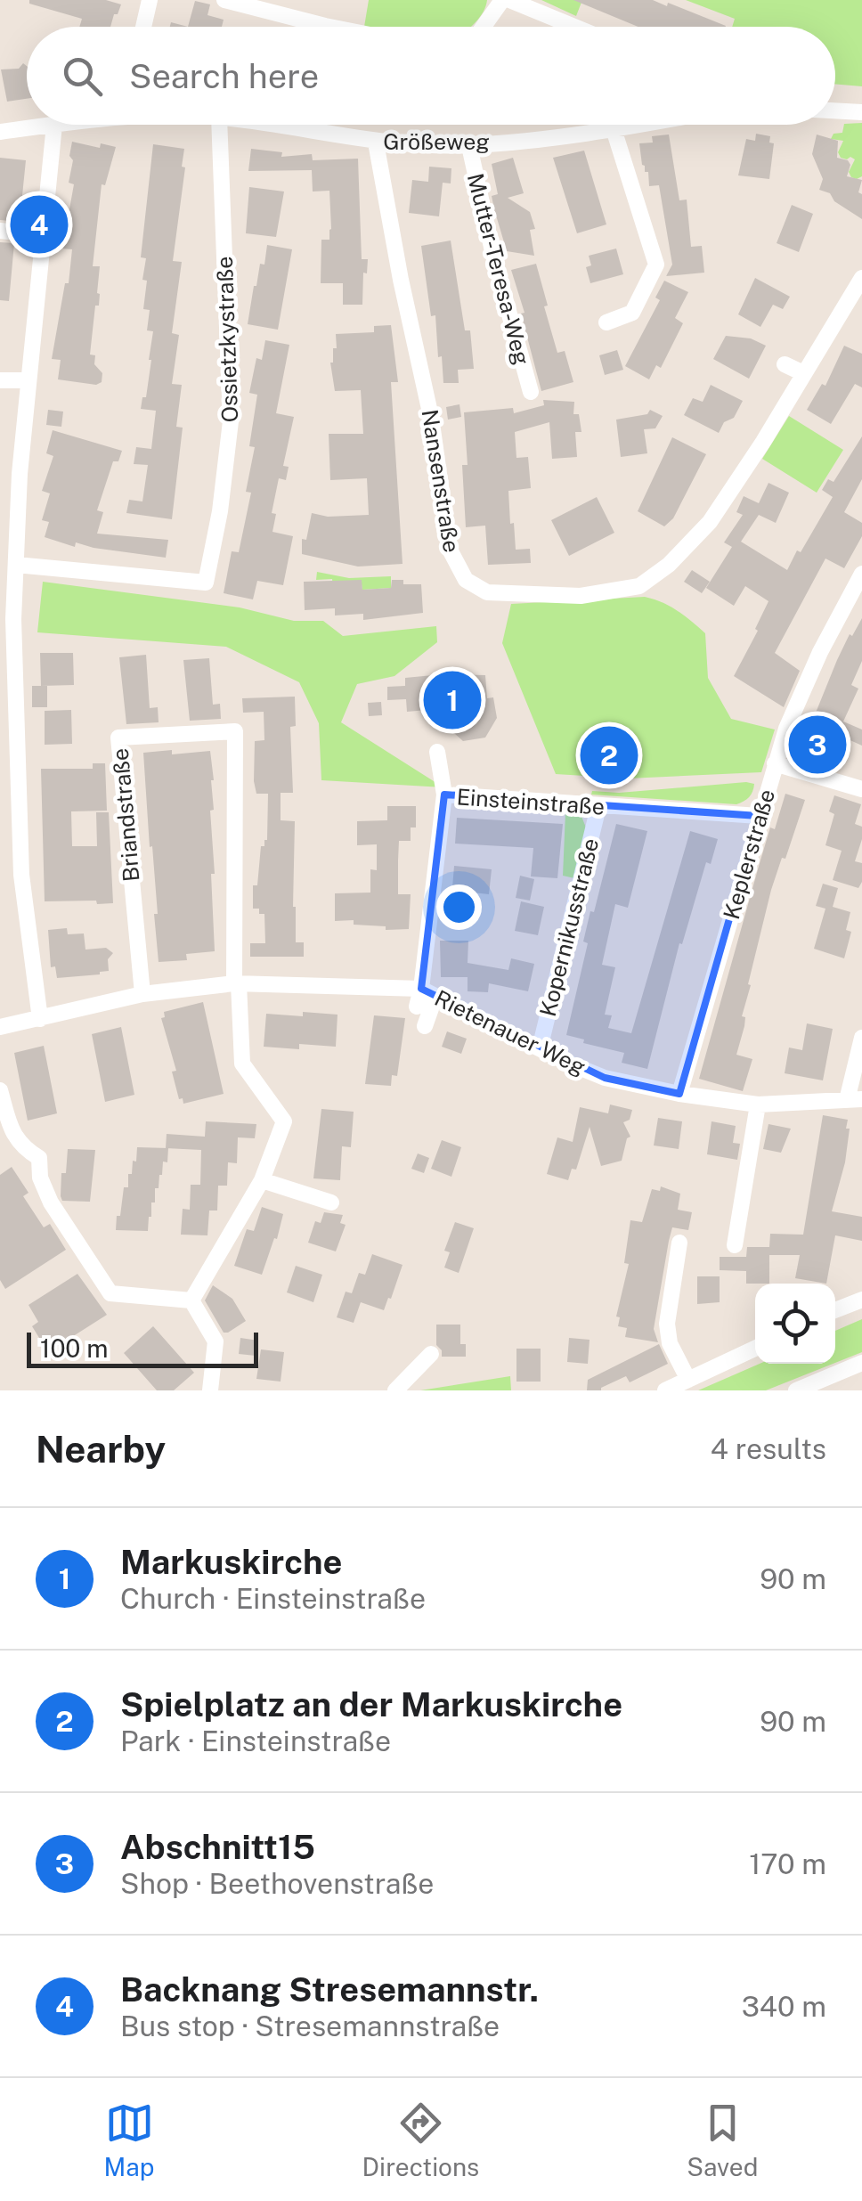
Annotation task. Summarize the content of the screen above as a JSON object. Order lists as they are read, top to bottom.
{
  "streets": {
    "street": [
      "Größeweg",
      "Mutter-Teresa-Weg",
      "Ossietzkystraße",
      "Nansenstraße",
      "Einsteinstraße",
      "Briandstraße",
      "Keplerstraße",
      "Kopernikusstraße",
      "Rietenauer Weg"
    ]
  },
  "crossings": [
    ["Größeweg", "Mutter-Teresa-Weg"],
    ["Größeweg", "Nansenstraße"],
    ["Einsteinstraße", "Keplerstraße"],
    ["Einsteinstraße", "Kopernikusstraße"],
    ["Einsteinstraße", "Rietenauer Weg"],
    ["Briandstraße", "Rietenauer Weg"],
    ["Keplerstraße", "Rietenauer Weg"],
    ["Kopernikusstraße", "Rietenauer Weg"]
  ],
  "scale_bar": "100 m",
  "page": {
    "search": "Search here",
    "pins": [
      "4",
      "1",
      "3",
      "2"
    ],
    "scale": "100 m",
    "heading": ["Nearby", "4 results"],
    "list": [
      {
        "mark": "1",
        "name": "Markuskirche",
        "note": "Church · Einsteinstraße",
        "value": "90 m"
      },
      {
        "mark": "2",
        "name": "Spielplatz an der Markuskirche",
        "note": "Park · Einsteinstraße",
        "value": "90 m"
      },
      {
        "mark": "3",
        "name": "Abschnitt15",
        "note": "Shop · Beethovenstraße",
        "value": "170 m"
      },
      {
        "mark": "4",
        "name": "Backnang Stresemannstr.",
        "note": "Bus stop · Stresemannstraße",
        "value": "340 m"
      }
    ],
    "nav": ["Map", "Directions", "Saved"]
  }
}
